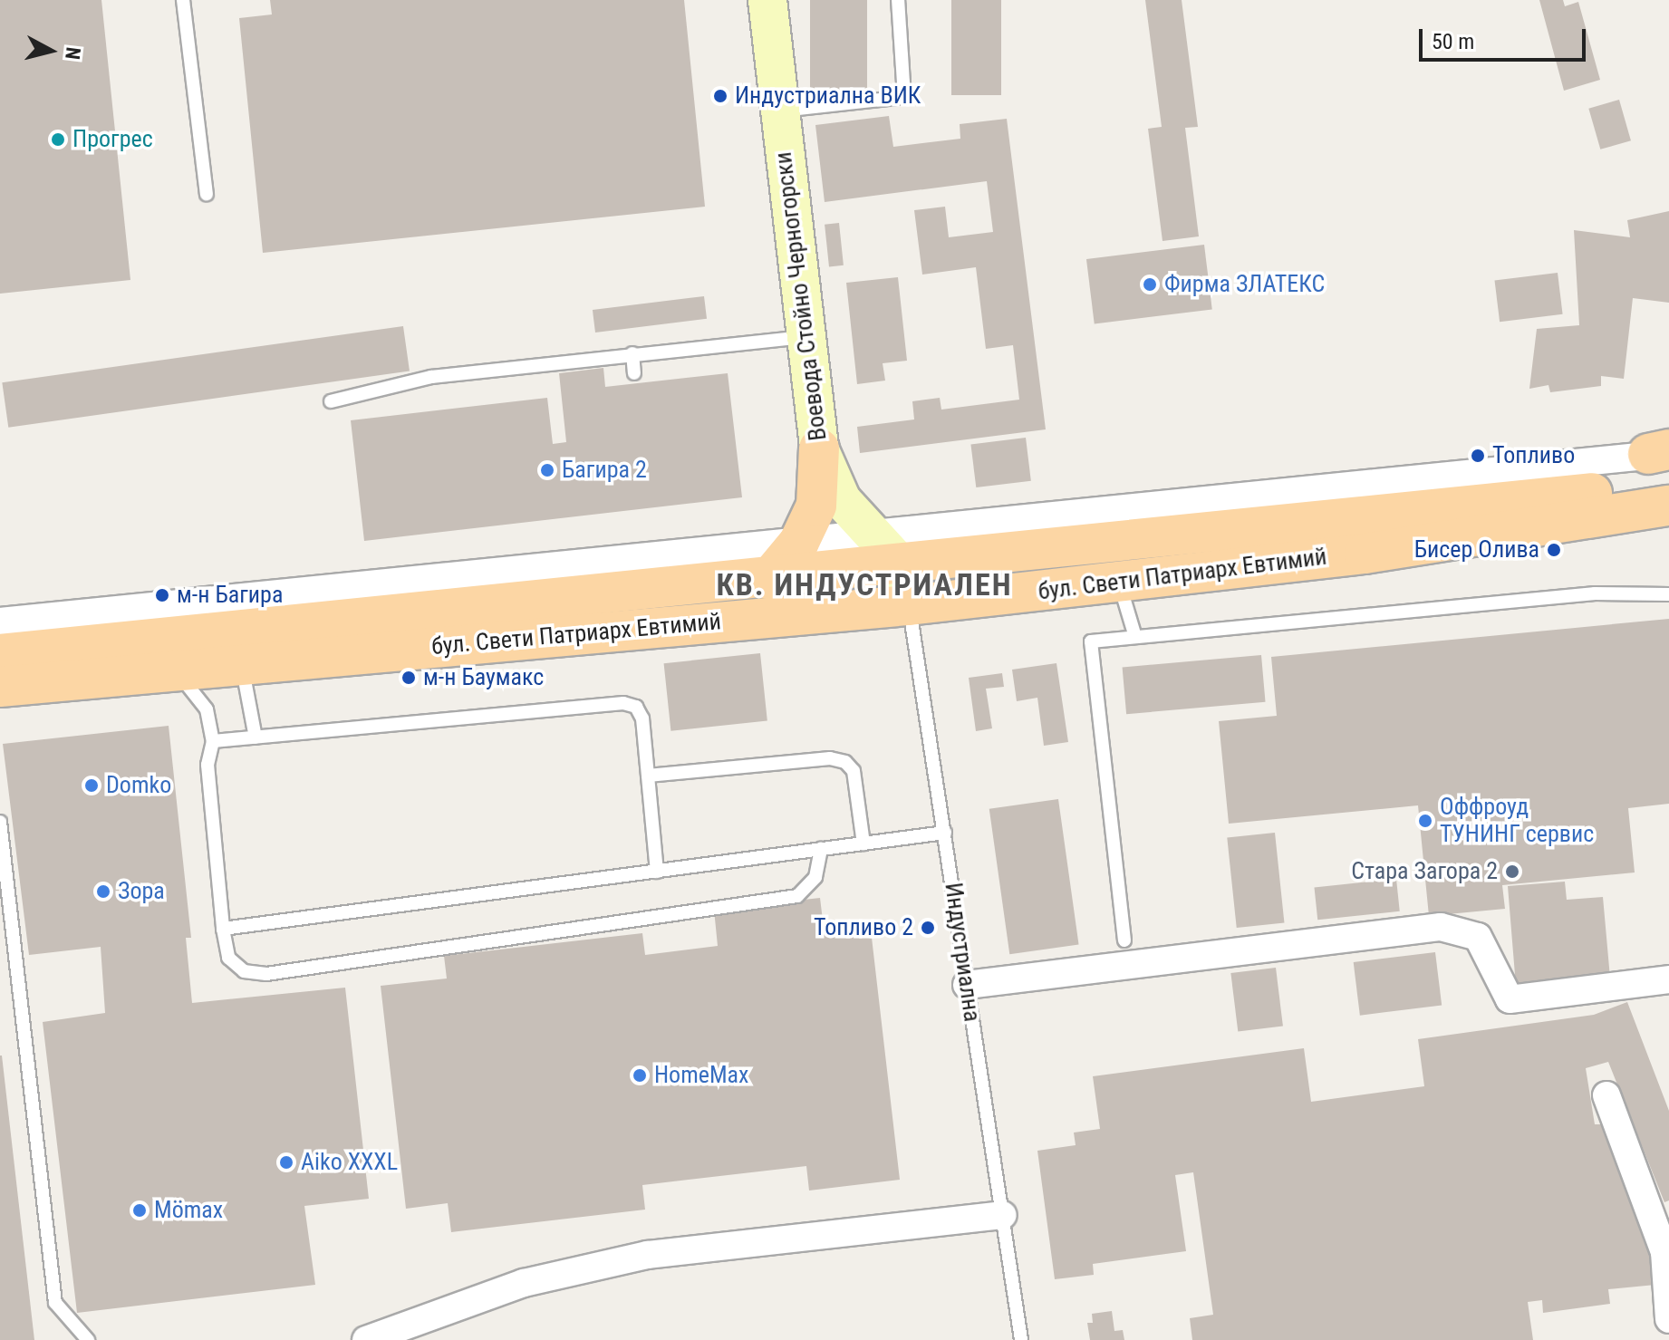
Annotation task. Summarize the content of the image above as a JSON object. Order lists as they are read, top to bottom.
{
  "streets": {
    "main road": ["бул. Свети Патриарх Евтимий"],
    "street": ["Воевода Стойно Черногорски", "Индустриална"]
  },
  "crossings": [
    ["Воевода Стойно Черногорски", "бул. Свети Патриарх Евтимий"],
    ["Воевода Стойно Черногорски", "Индустриална"],
    ["бул. Свети Патриарх Евтимий", "Индустриална"]
  ],
  "districts": ["КВ. ИНДУСТРИАЛЕН"],
  "places": [
    "Индустриална ВИК",
    "Прогрес",
    "Фирма ЗЛАТЕКС",
    "Топливо",
    "Багира 2",
    "Бисер Олива",
    "м-н Багира",
    "м-н Баумакс",
    "Domko",
    "Оффроуд ТУНИНГ сервис",
    "Стара Загора 2",
    "Зора",
    "Топливо 2",
    "HomeMax",
    "Aiko XXXL",
    "Mömax"
  ],
  "scale_bar": "50 m",
  "north": "right"
}
